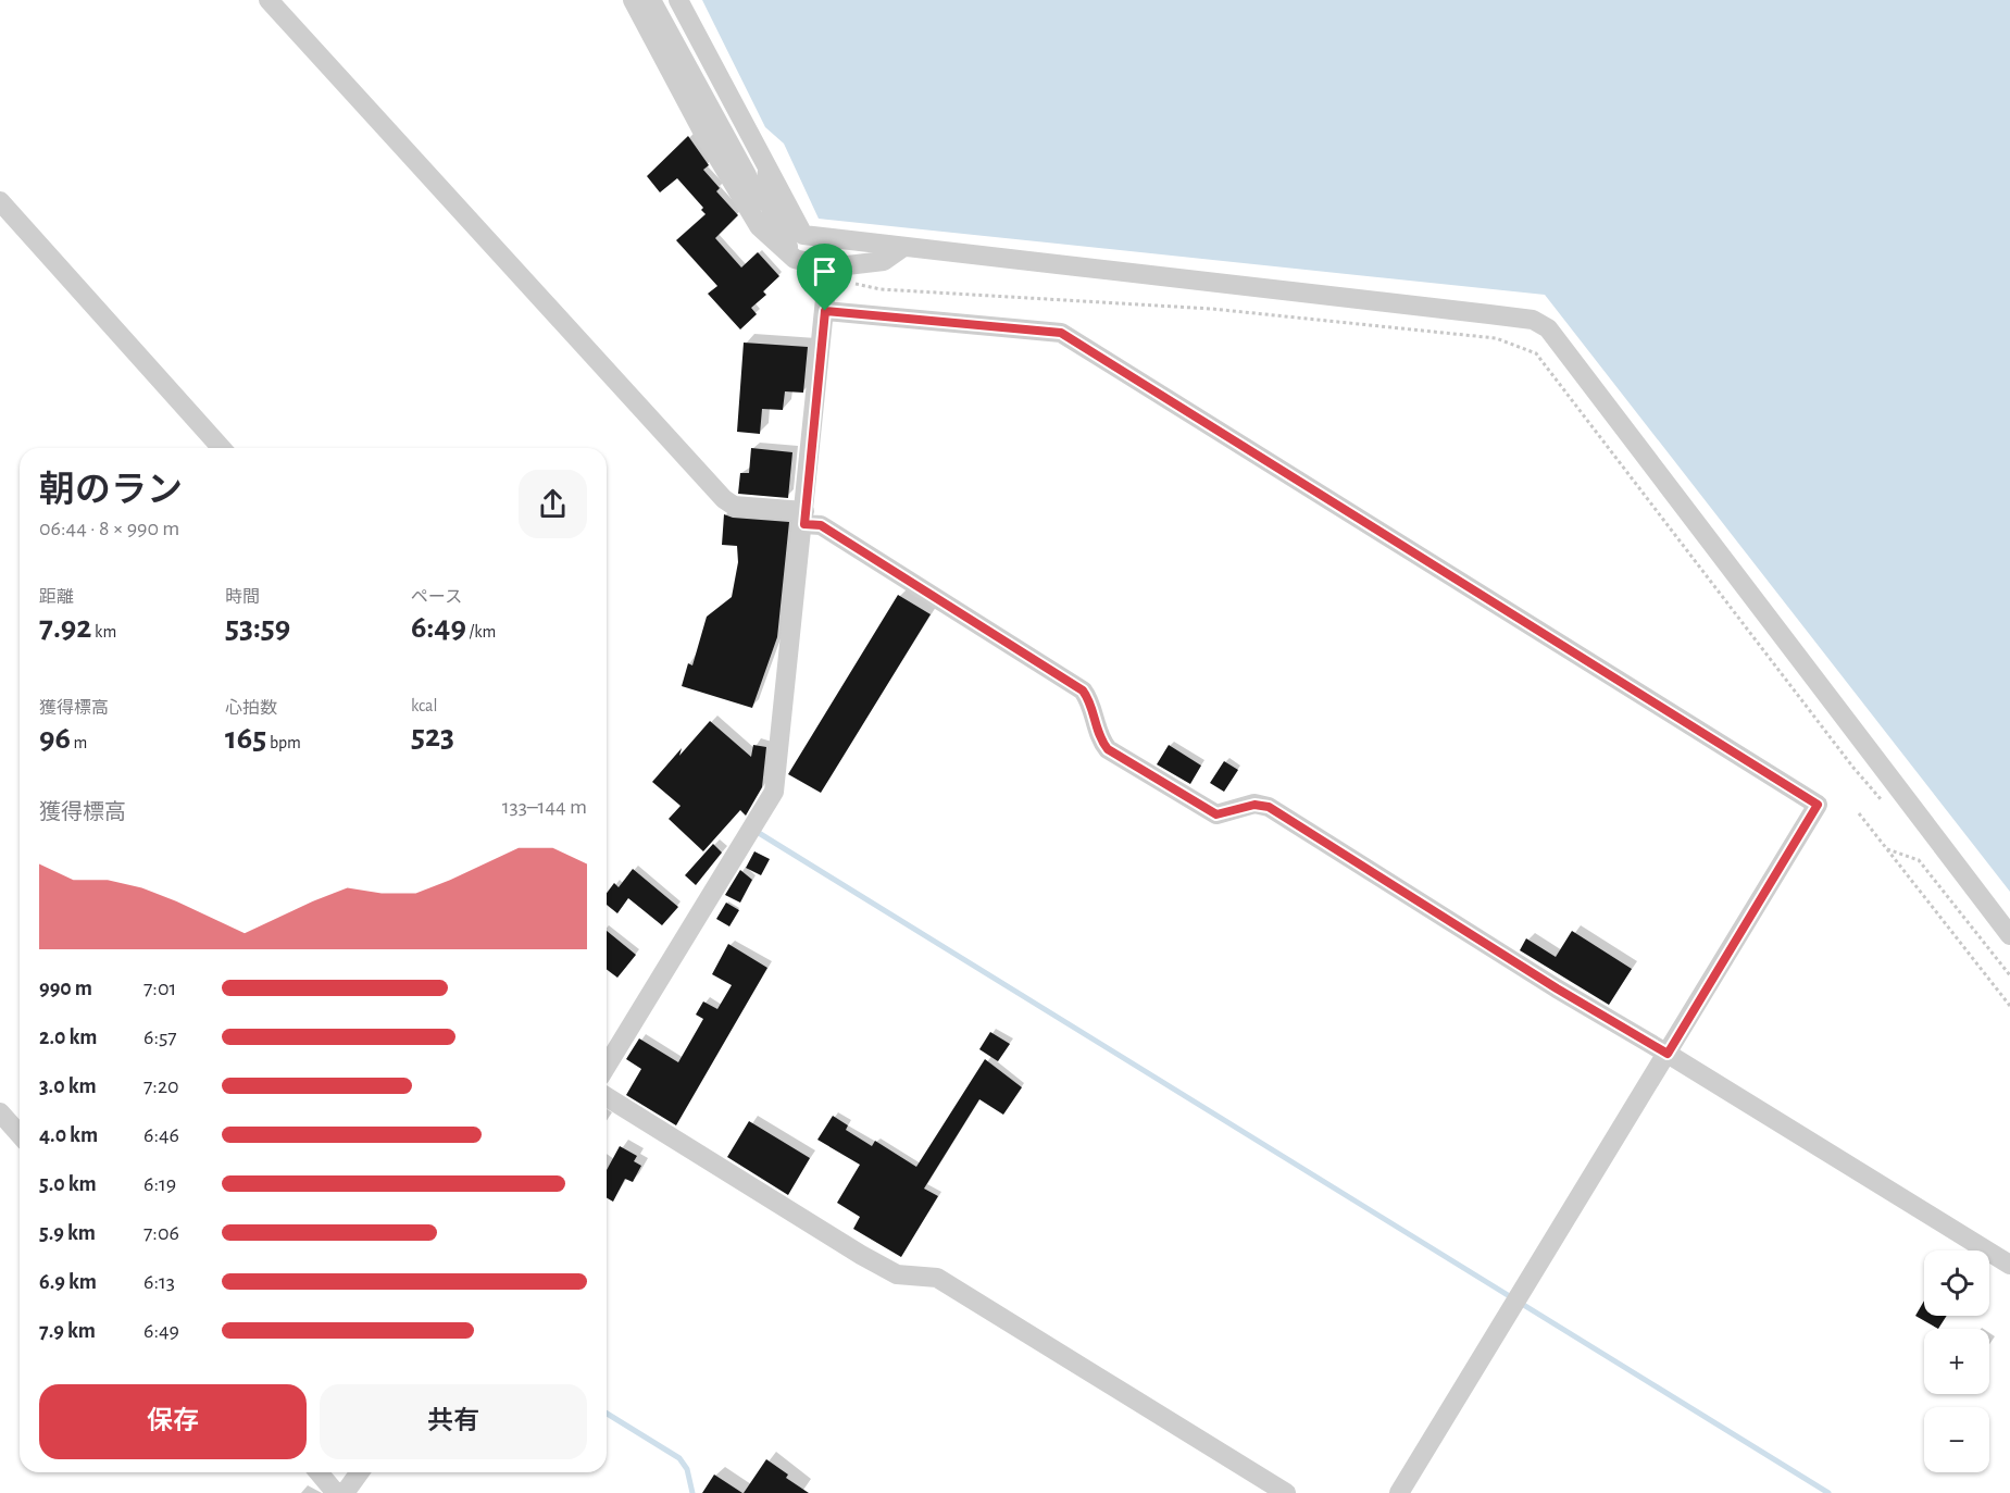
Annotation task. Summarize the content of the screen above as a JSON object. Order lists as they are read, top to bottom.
{
  "page": {
    "heading": ["朝のラン", "06:44 · 8 × 990 m"],
    "stats": [
      ["距離", "7.92 km"],
      ["時間", "53:59"],
      ["ペース", "6:49 /km"],
      ["獲得標高", "96 m"],
      ["心拍数", "165 bpm"],
      ["kcal", "523"]
    ],
    "chart": ["獲得標高", "133–144 m"],
    "list": [
      {
        "name": "990 m",
        "note": "7:01"
      },
      {
        "name": "2.0 km",
        "note": "6:57"
      },
      {
        "name": "3.0 km",
        "note": "7:20"
      },
      {
        "name": "4.0 km",
        "note": "6:46"
      },
      {
        "name": "5.0 km",
        "note": "6:19"
      },
      {
        "name": "5.9 km",
        "note": "7:06"
      },
      {
        "name": "6.9 km",
        "note": "6:13"
      },
      {
        "name": "7.9 km",
        "note": "6:49"
      }
    ],
    "map_buttons": ["+", "−"],
    "buttons": ["保存", "共有"]
  }
}
